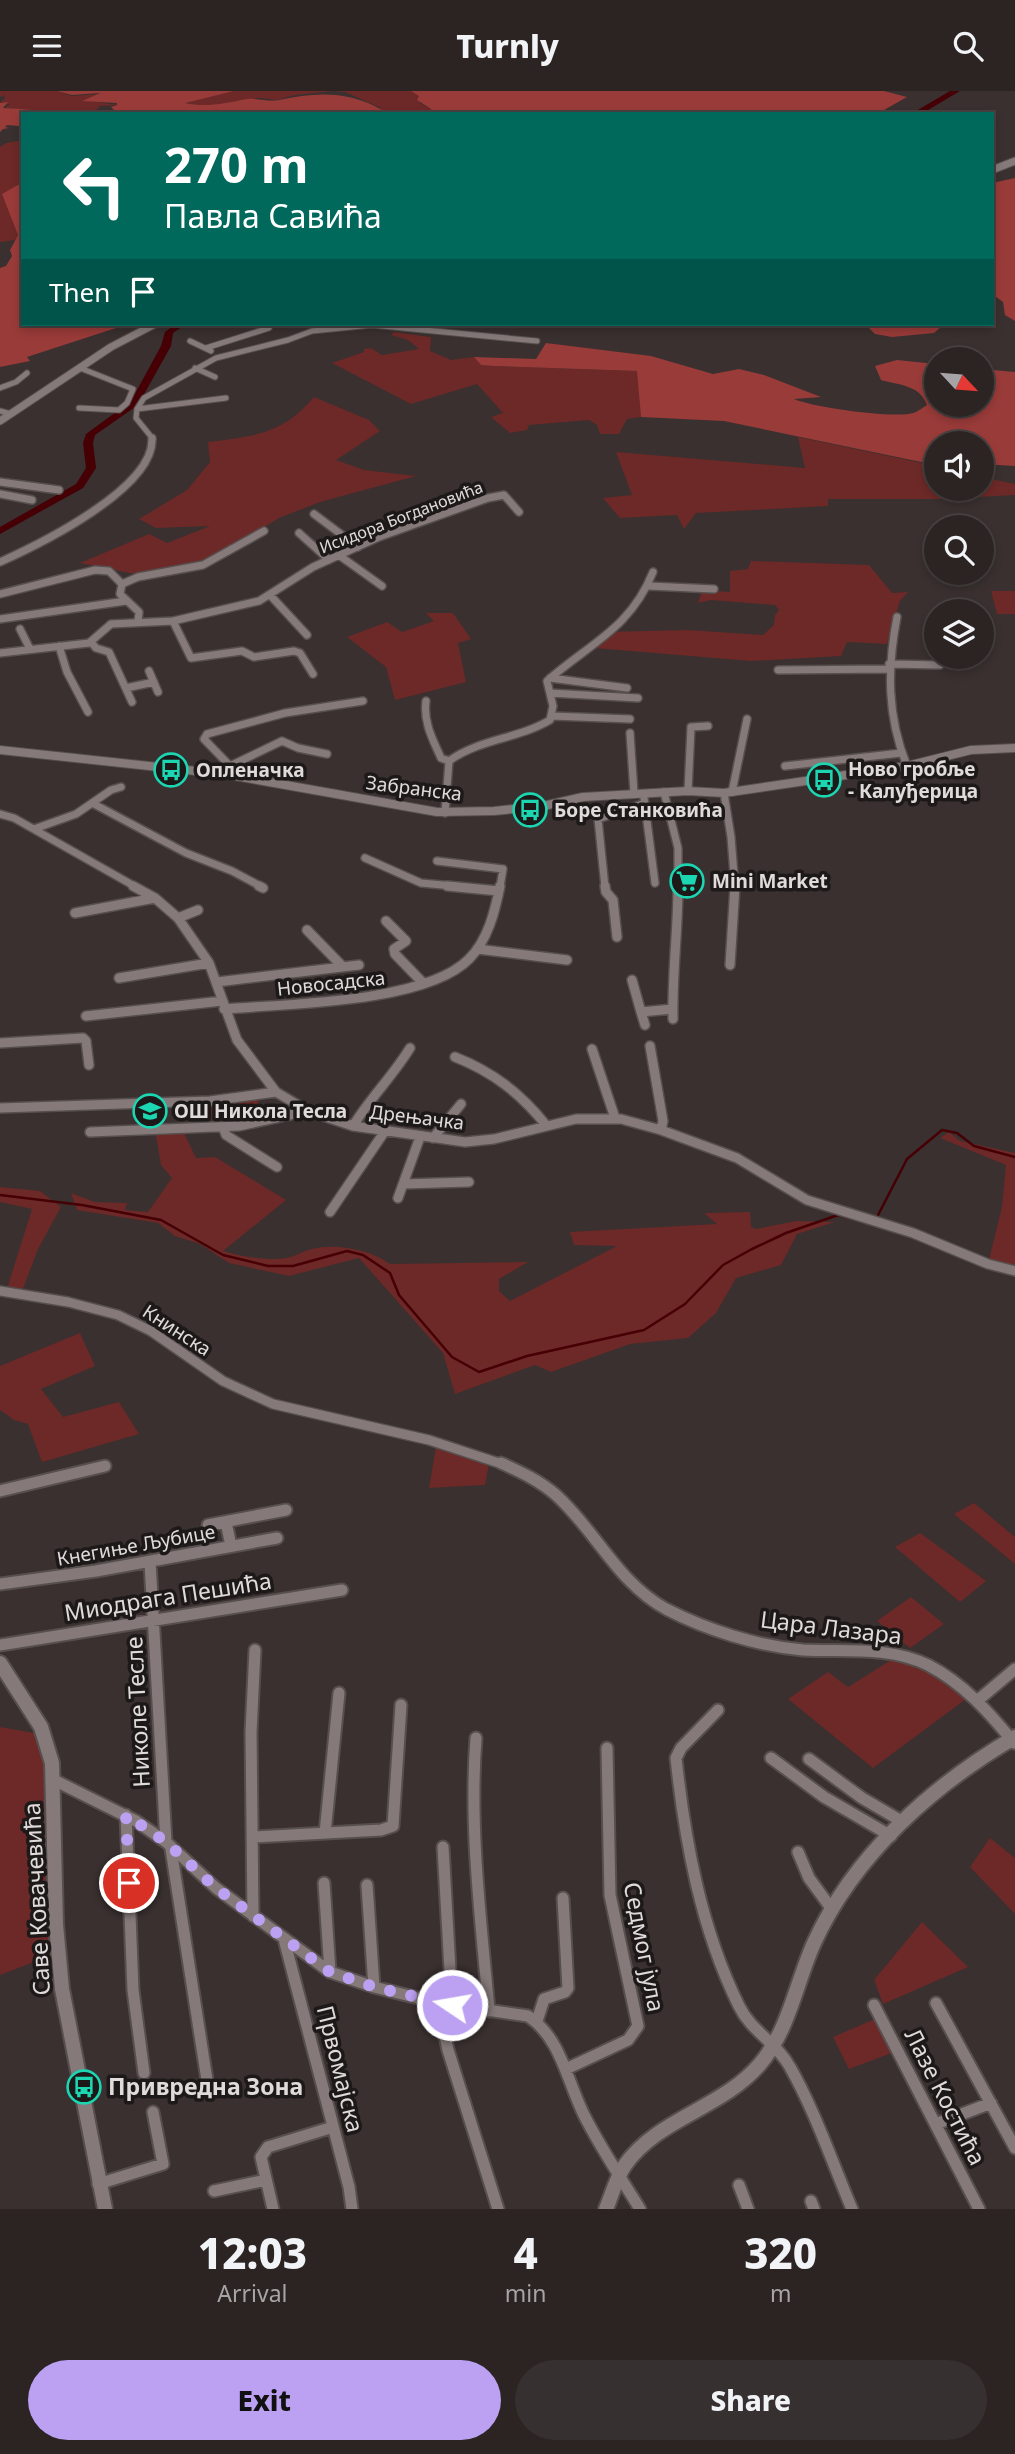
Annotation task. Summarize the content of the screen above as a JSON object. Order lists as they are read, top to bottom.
{
  "streets": {
    "street": [
      "Исидора Богдановића",
      "Забранска",
      "Новосадска",
      "Дрењачка",
      "Книнска",
      "Кнегиње Љубице",
      "Миодрага Пешића",
      "Цара Лазара",
      "Николе Тесле",
      "Саве Ковачевића",
      "Седмог јула",
      "Првомајска",
      "Лазе Костића"
    ]
  },
  "crossings": [
    ["Новосадска", "Дрењачка"],
    ["Книнска", "Цара Лазара"],
    ["Кнегиње Љубице", "Николе Тесле"],
    ["Миодрага Пешића", "Николе Тесле"]
  ],
  "places": {
    "bus stop": [
      "Опленачка",
      "Ново гробље - Калуђерица",
      "Боре Станковића",
      "Привредна Зона"
    ],
    "supermarket": ["Mini Market"],
    "school or university": ["ОШ Никола Тесла"]
  },
  "north": "bottom right",
  "page": {
    "header": "Turnly",
    "turn": ["270 m", "Павла Савића"],
    "then": "Then",
    "eta": [
      "12:03",
      "Arrival",
      "4",
      "min",
      "320",
      "m"
    ],
    "buttons": ["Exit", "Share"]
  }
}
